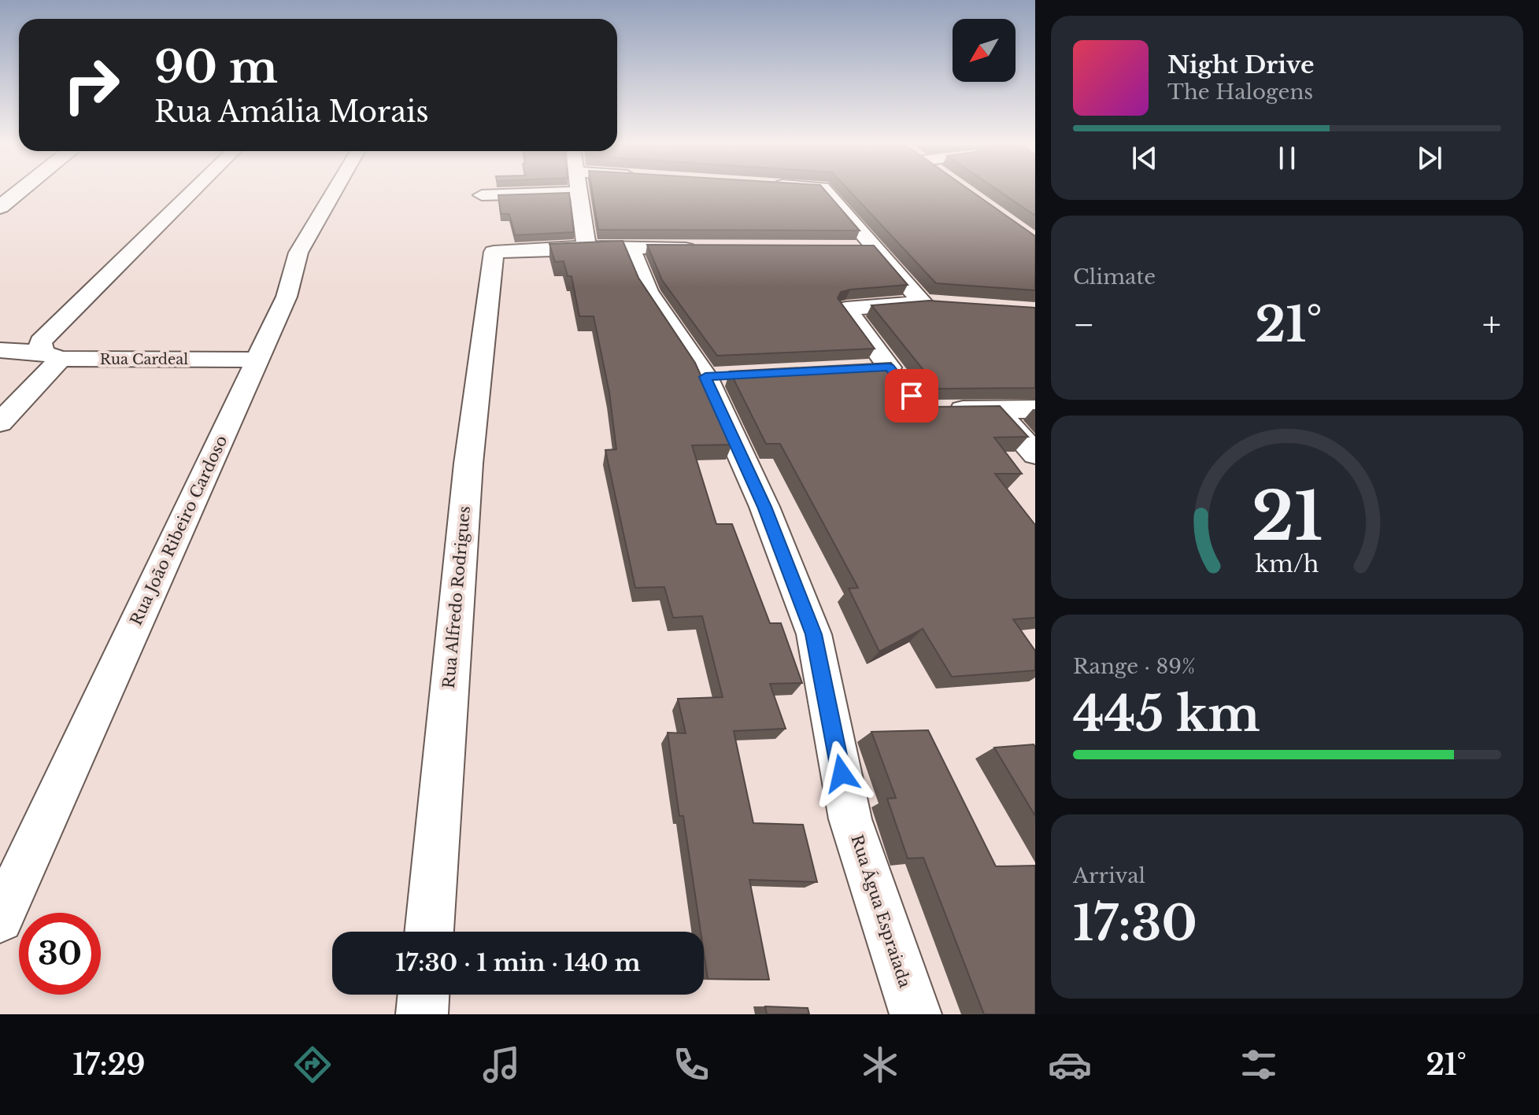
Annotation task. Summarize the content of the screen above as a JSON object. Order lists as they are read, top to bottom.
{
  "streets": {
    "street": [
      "Rua Cardeal",
      "Rua João Ribeiro Cardoso",
      "Rua Alfredo Rodrigues",
      "Rua Água Espraiada"
    ]
  },
  "crossings": [
    ["Rua Cardeal", "Rua João Ribeiro Cardoso"]
  ],
  "north": "bottom left",
  "page": {
    "turn": ["90 m", "Rua Amália Morais"],
    "song": ["Night Drive", "The Halogens"],
    "tile": [
      "Climate",
      ["Range · 89%", "445 km"],
      ["Arrival", "17:30"]
    ],
    "heat": ["−", "21°", "+"],
    "limit": "30",
    "trip": "17:30 · 1 min · 140 m",
    "tabs": ["17:29", "21°"],
    "gauge": ["21", "km/h"]
  }
}
